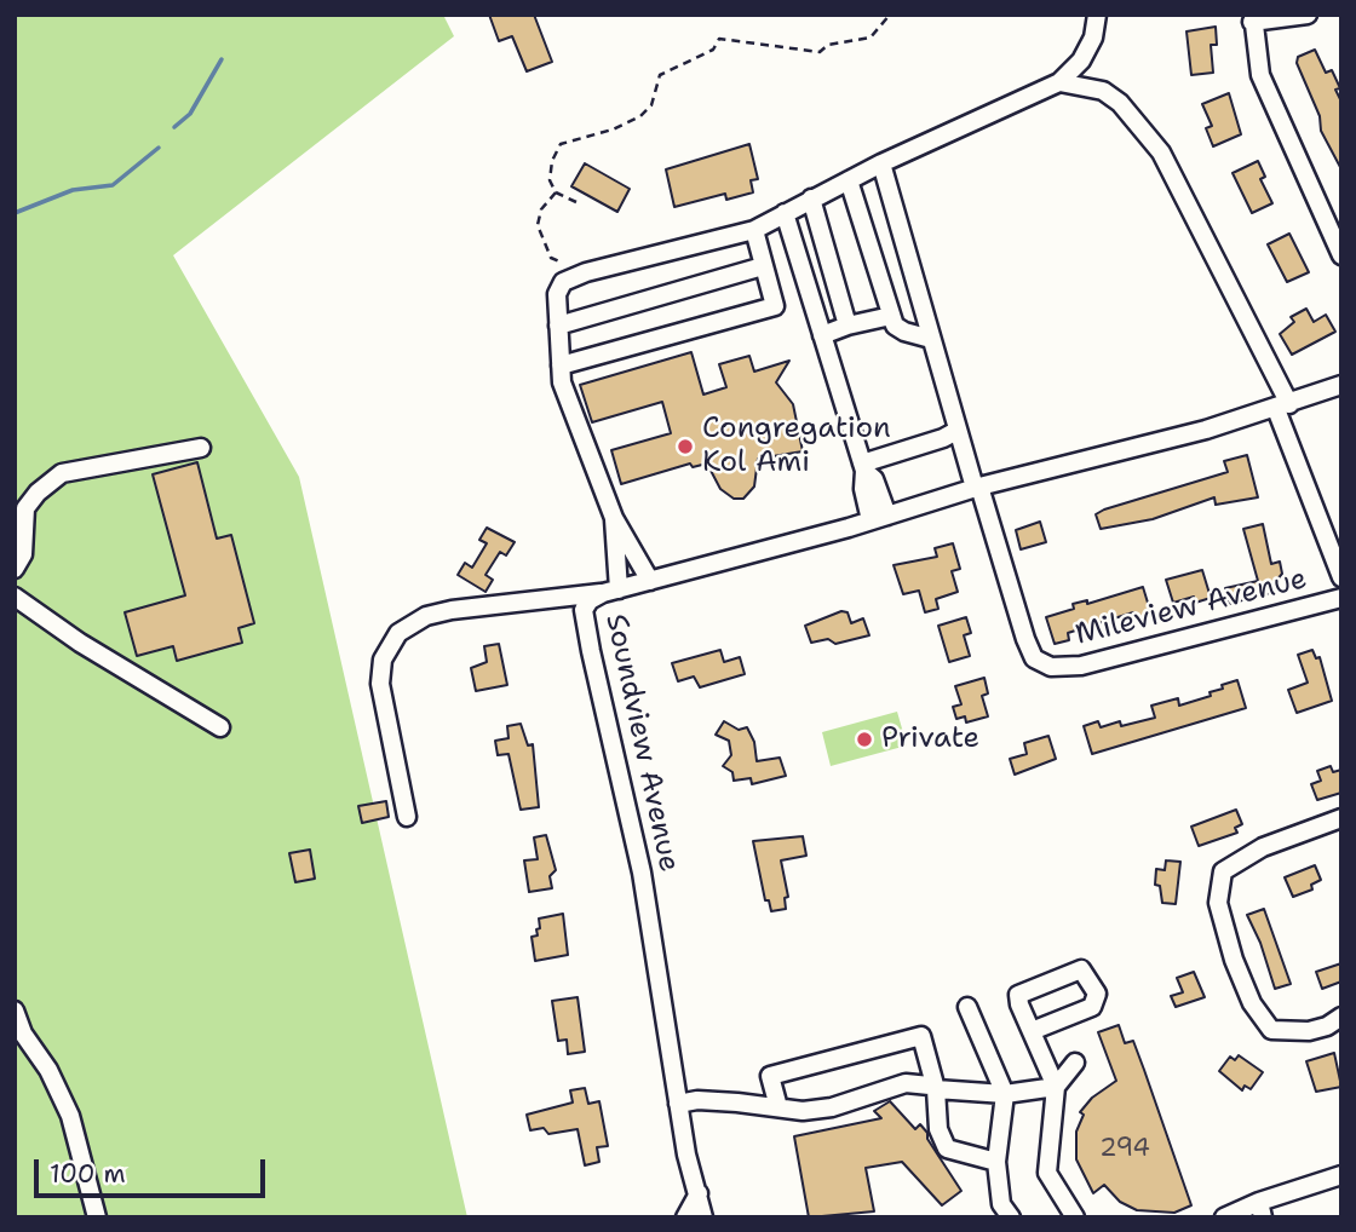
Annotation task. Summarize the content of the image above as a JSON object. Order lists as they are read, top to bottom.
{
  "streets": {
    "street": ["Mileview Avenue", "Soundview Avenue"]
  },
  "crossings": [
    ["Mileview Avenue", "Soundview Avenue"]
  ],
  "places": ["Congregation Kol Ami", "Private"],
  "house_numbers": ["294"],
  "scale_bar": "100 m"
}
